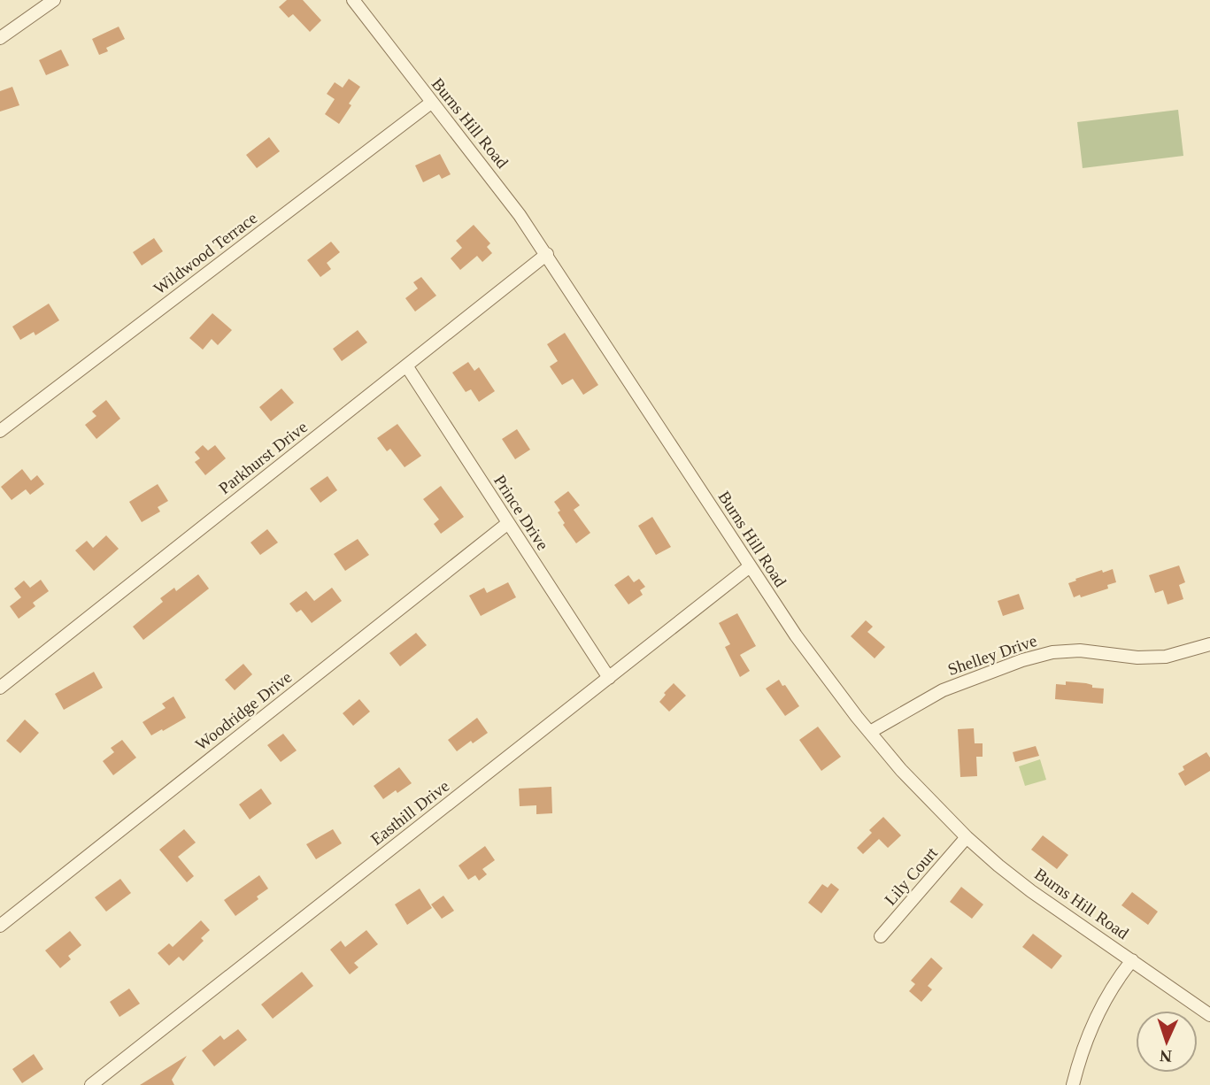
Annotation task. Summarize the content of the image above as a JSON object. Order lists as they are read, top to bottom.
{
  "streets": {
    "street": [
      "Burns Hill Road",
      "Wildwood Terrace",
      "Parkhurst Drive",
      "Prince Drive",
      "Shelley Drive",
      "Woodridge Drive",
      "Easthill Drive",
      "Lily Court"
    ]
  },
  "crossings": [
    ["Burns Hill Road", "Wildwood Terrace"],
    ["Burns Hill Road", "Parkhurst Drive"],
    ["Burns Hill Road", "Shelley Drive"],
    ["Burns Hill Road", "Easthill Drive"],
    ["Burns Hill Road", "Lily Court"],
    ["Parkhurst Drive", "Prince Drive"],
    ["Prince Drive", "Woodridge Drive"],
    ["Prince Drive", "Easthill Drive"]
  ],
  "north": "bottom"
}
